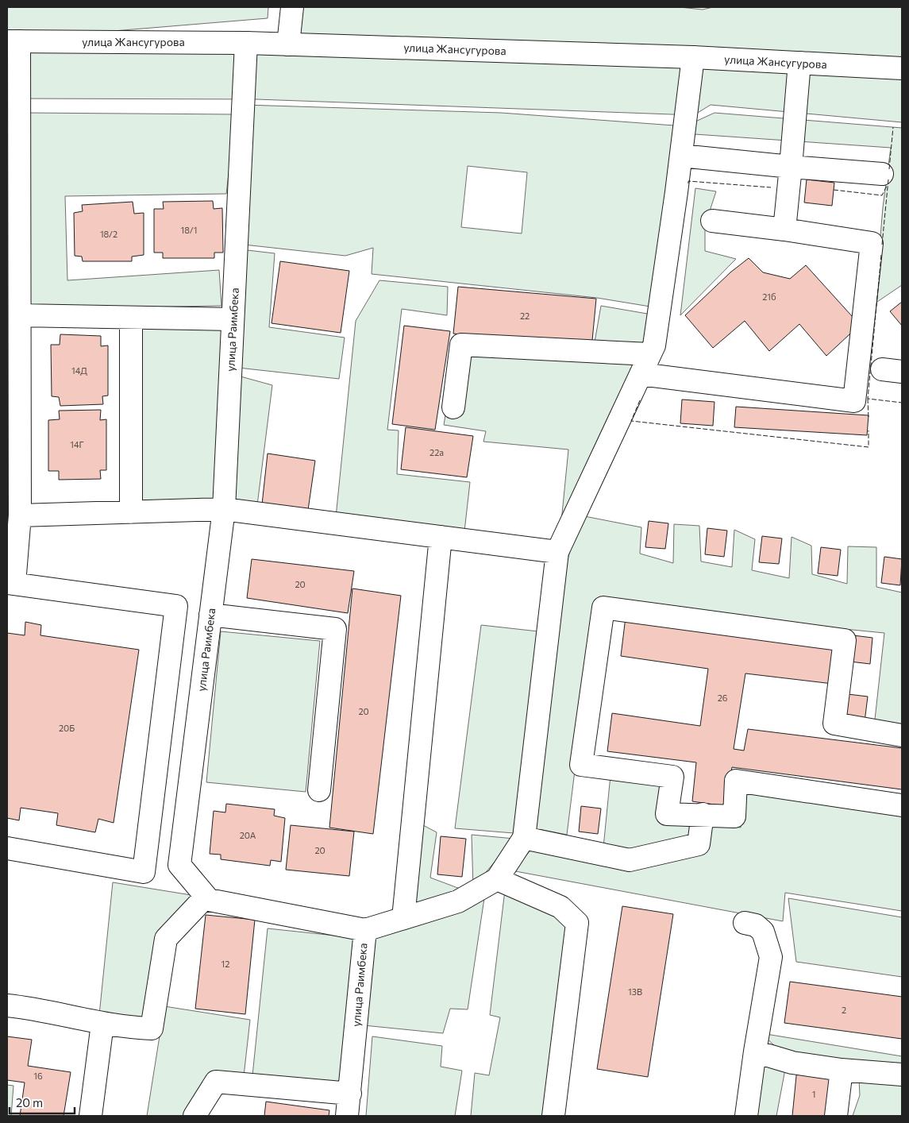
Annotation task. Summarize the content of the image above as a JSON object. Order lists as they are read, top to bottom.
{
  "streets": {
    "street": ["улица Жансугурова", "улица Раимбека"]
  },
  "crossings": [
    ["улица Жансугурова", "улица Раимбека"]
  ],
  "house_numbers": [
    "18/1",
    "18/2",
    "21б",
    "22",
    "14Д",
    "14Г",
    "22а",
    "20",
    "26",
    "20",
    "20Б",
    "20А",
    "20",
    "12",
    "13В",
    "2",
    "16",
    "1"
  ],
  "scale_bar": "20 m"
}
